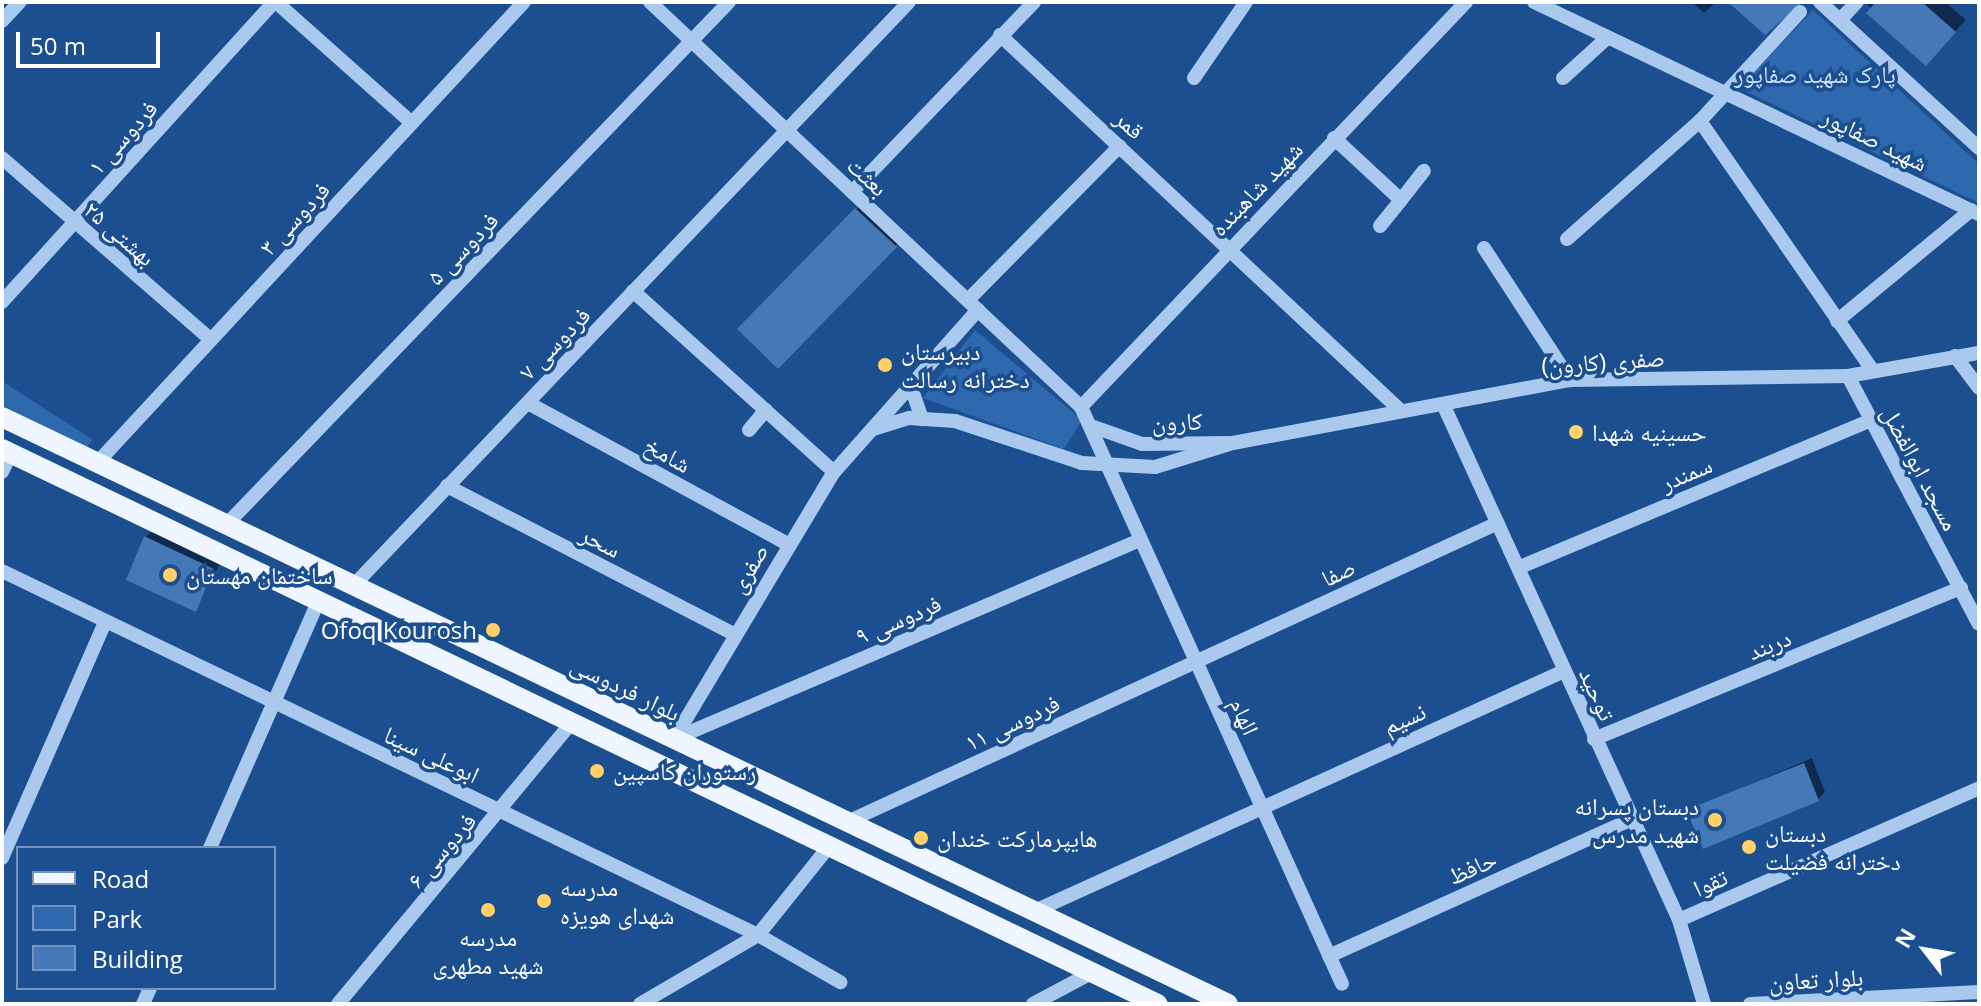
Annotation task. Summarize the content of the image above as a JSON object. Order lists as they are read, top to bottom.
{
  "streets": {
    "main road": ["بلوار فردوسی"],
    "street": [
      "قمر",
      "فردوسی ۱",
      "شهید صفاپور",
      "بعثت",
      "شهید شاهبنده",
      "فردوسی ۳",
      "بهشتی ۲۵",
      "فردوسی ۵",
      "فردوسی ۷",
      "صفری (کارون)",
      "کارون",
      "شامخ",
      "مسجد ابوالفضل",
      "سمندر",
      "سحر",
      "صفری",
      "صفا",
      "فردوسی ۹",
      "دربند",
      "توحید",
      "الهام",
      "نسیم",
      "فردوسی ۱۱",
      "ابوعلی سینا",
      "فردوسی ۶",
      "حافظ",
      "تقوا",
      "بلوار تعاون"
    ]
  },
  "crossings": [
    ["قمر", "شهید شاهبنده"],
    ["قمر", "صفری (کارون)"],
    ["قمر", "صفری"],
    ["فردوسی ۱", "بهشتی ۲۵"],
    ["بعثت", "شهید شاهبنده"],
    ["بعثت", "فردوسی ۵"],
    ["بعثت", "فردوسی ۷"],
    ["بعثت", "کارون"],
    ["بعثت", "صفری"],
    ["بعثت", "الهام"],
    ["فردوسی ۳", "بهشتی ۲۵"],
    ["فردوسی ۳", "بلوار فردوسی"],
    ["فردوسی ۵", "بلوار فردوسی"],
    ["فردوسی ۷", "شامخ"],
    ["فردوسی ۷", "سحر"],
    ["فردوسی ۷", "بلوار فردوسی"],
    ["صفری (کارون)", "کارون"],
    ["صفری (کارون)", "مسجد ابوالفضل"],
    ["صفری (کارون)", "توحید"],
    ["کارون", "الهام"],
    ["شامخ", "صفری"],
    ["مسجد ابوالفضل", "سمندر"],
    ["مسجد ابوالفضل", "دربند"],
    ["سمندر", "توحید"],
    ["سحر", "صفری"],
    ["صفری", "فردوسی ۹"],
    ["صفری", "بلوار فردوسی"],
    ["صفا", "توحید"],
    ["صفا", "الهام"],
    ["صفا", "فردوسی ۱۱"],
    ["فردوسی ۹", "بلوار فردوسی"],
    ["فردوسی ۹", "الهام"],
    ["دربند", "توحید"],
    ["بلوار فردوسی", "نسیم"],
    ["بلوار فردوسی", "فردوسی ۱۱"],
    ["توحید", "نسیم"],
    ["توحید", "حافظ"],
    ["توحید", "تقوا"],
    ["الهام", "نسیم"],
    ["الهام", "فردوسی ۱۱"],
    ["الهام", "حافظ"],
    ["ابوعلی سینا", "فردوسی ۶"]
  ],
  "parks": ["پارک شهید صفاپور"],
  "places": [
    "دبیرستان دخترانه رسالت",
    "حسینیه شهدا",
    "ساختمان مهستان",
    "Ofoq Kourosh",
    "رستوران کاسپین",
    "دبستان پسرانه شهید مدرس",
    "هایپرمارکت خندان",
    "دبستان دخترانه فضیلت",
    "مدرسه شهدای هویزه",
    "مدرسه شهید مطهری"
  ],
  "legend": ["Road", "Park", "Building"],
  "scale_bar": "50 m",
  "north": "top left"
}
